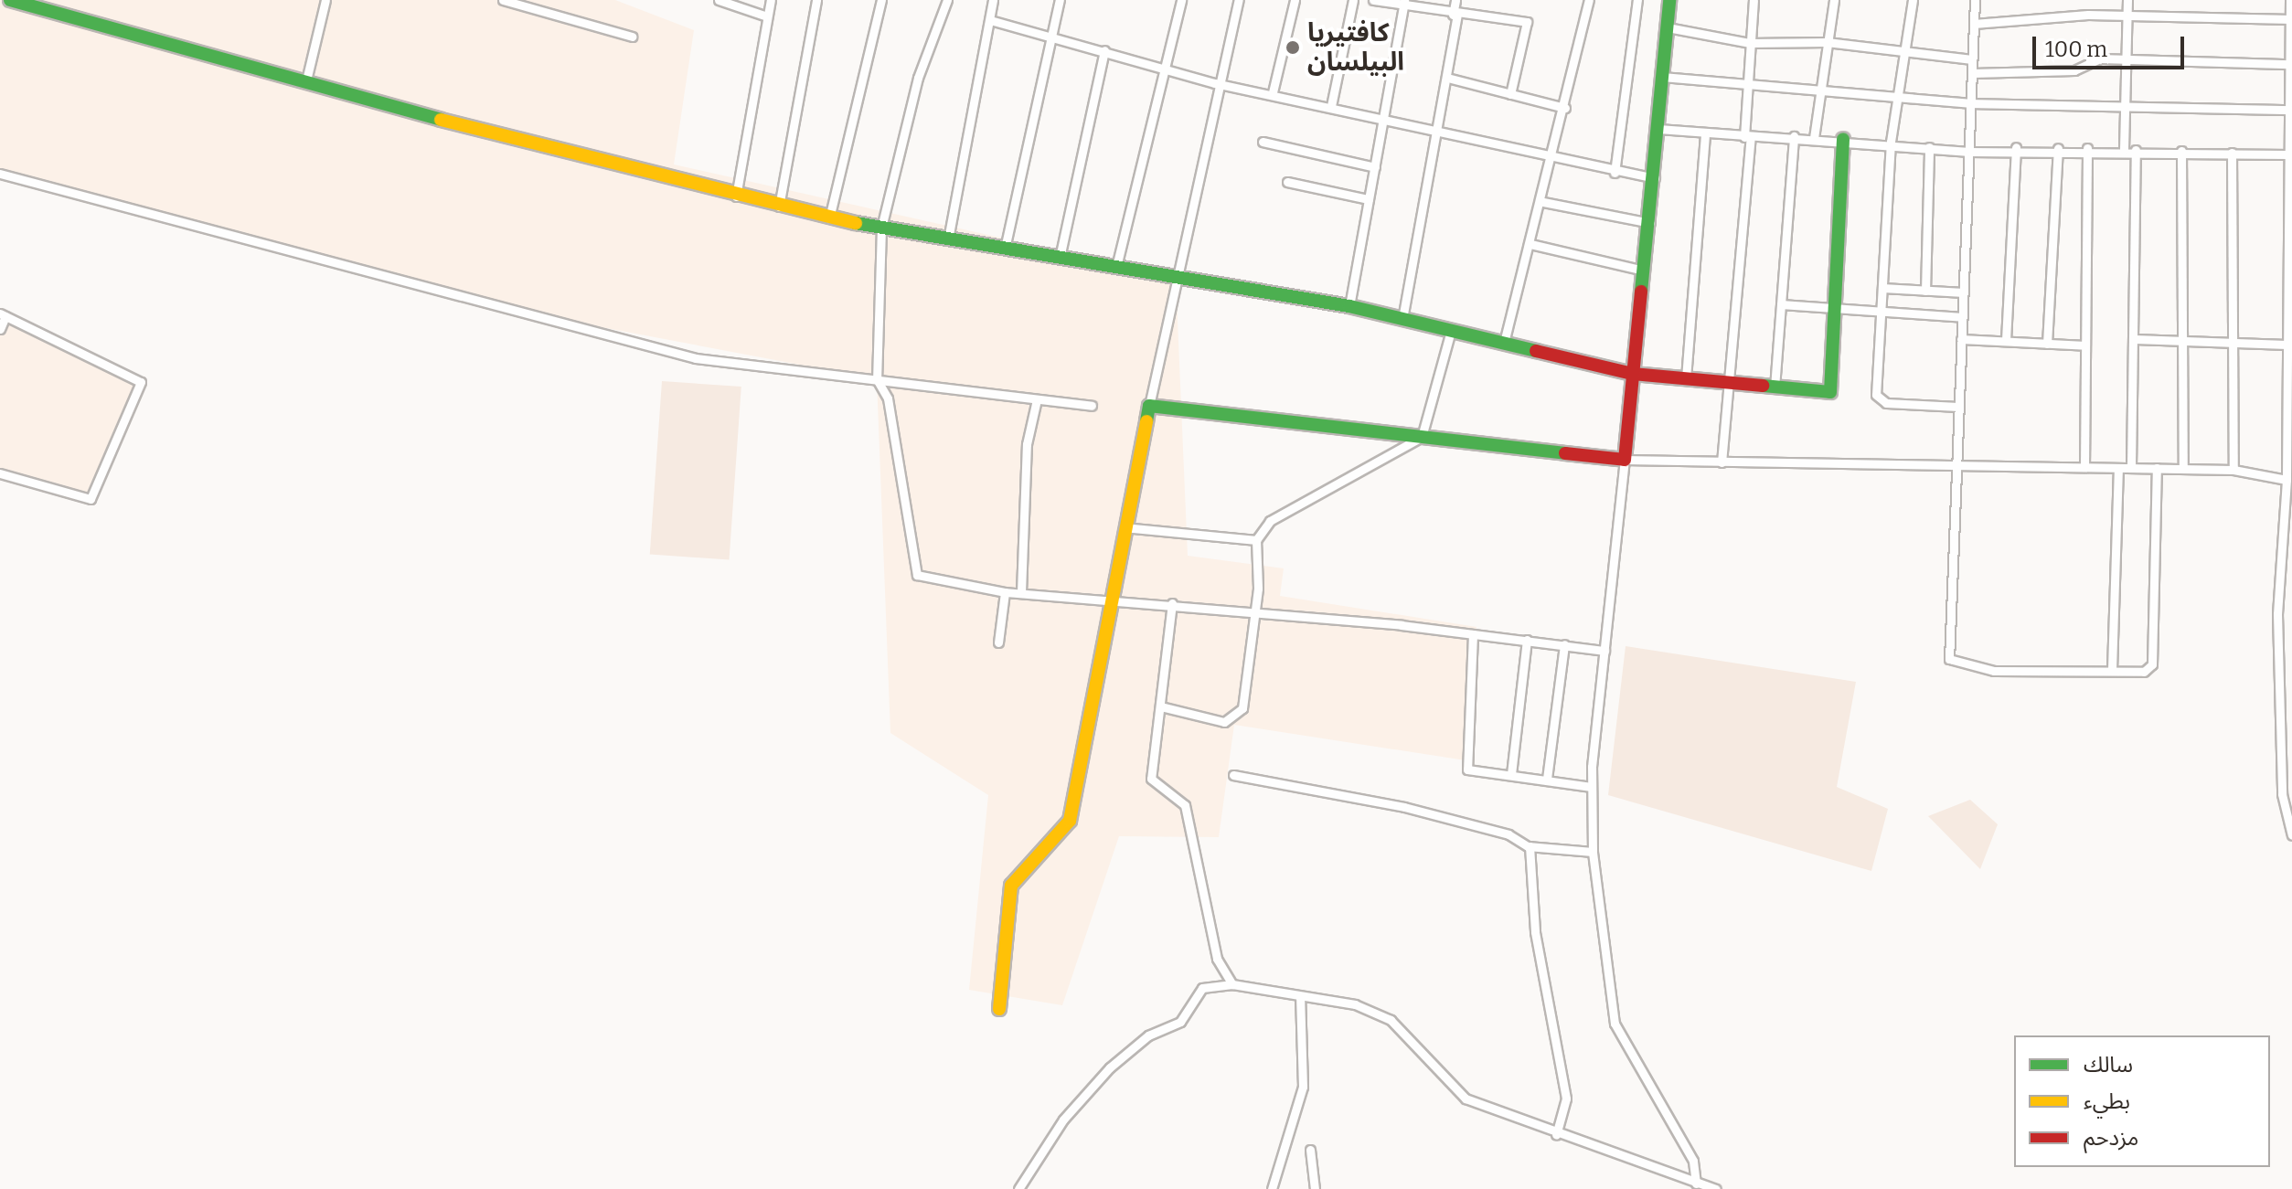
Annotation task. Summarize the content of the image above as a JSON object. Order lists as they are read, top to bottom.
{
  "places": ["كافتيريا البيلسان"],
  "legend": ["سالك", "بطيء", "مزدحم"],
  "scale_bar": "100 m"
}
